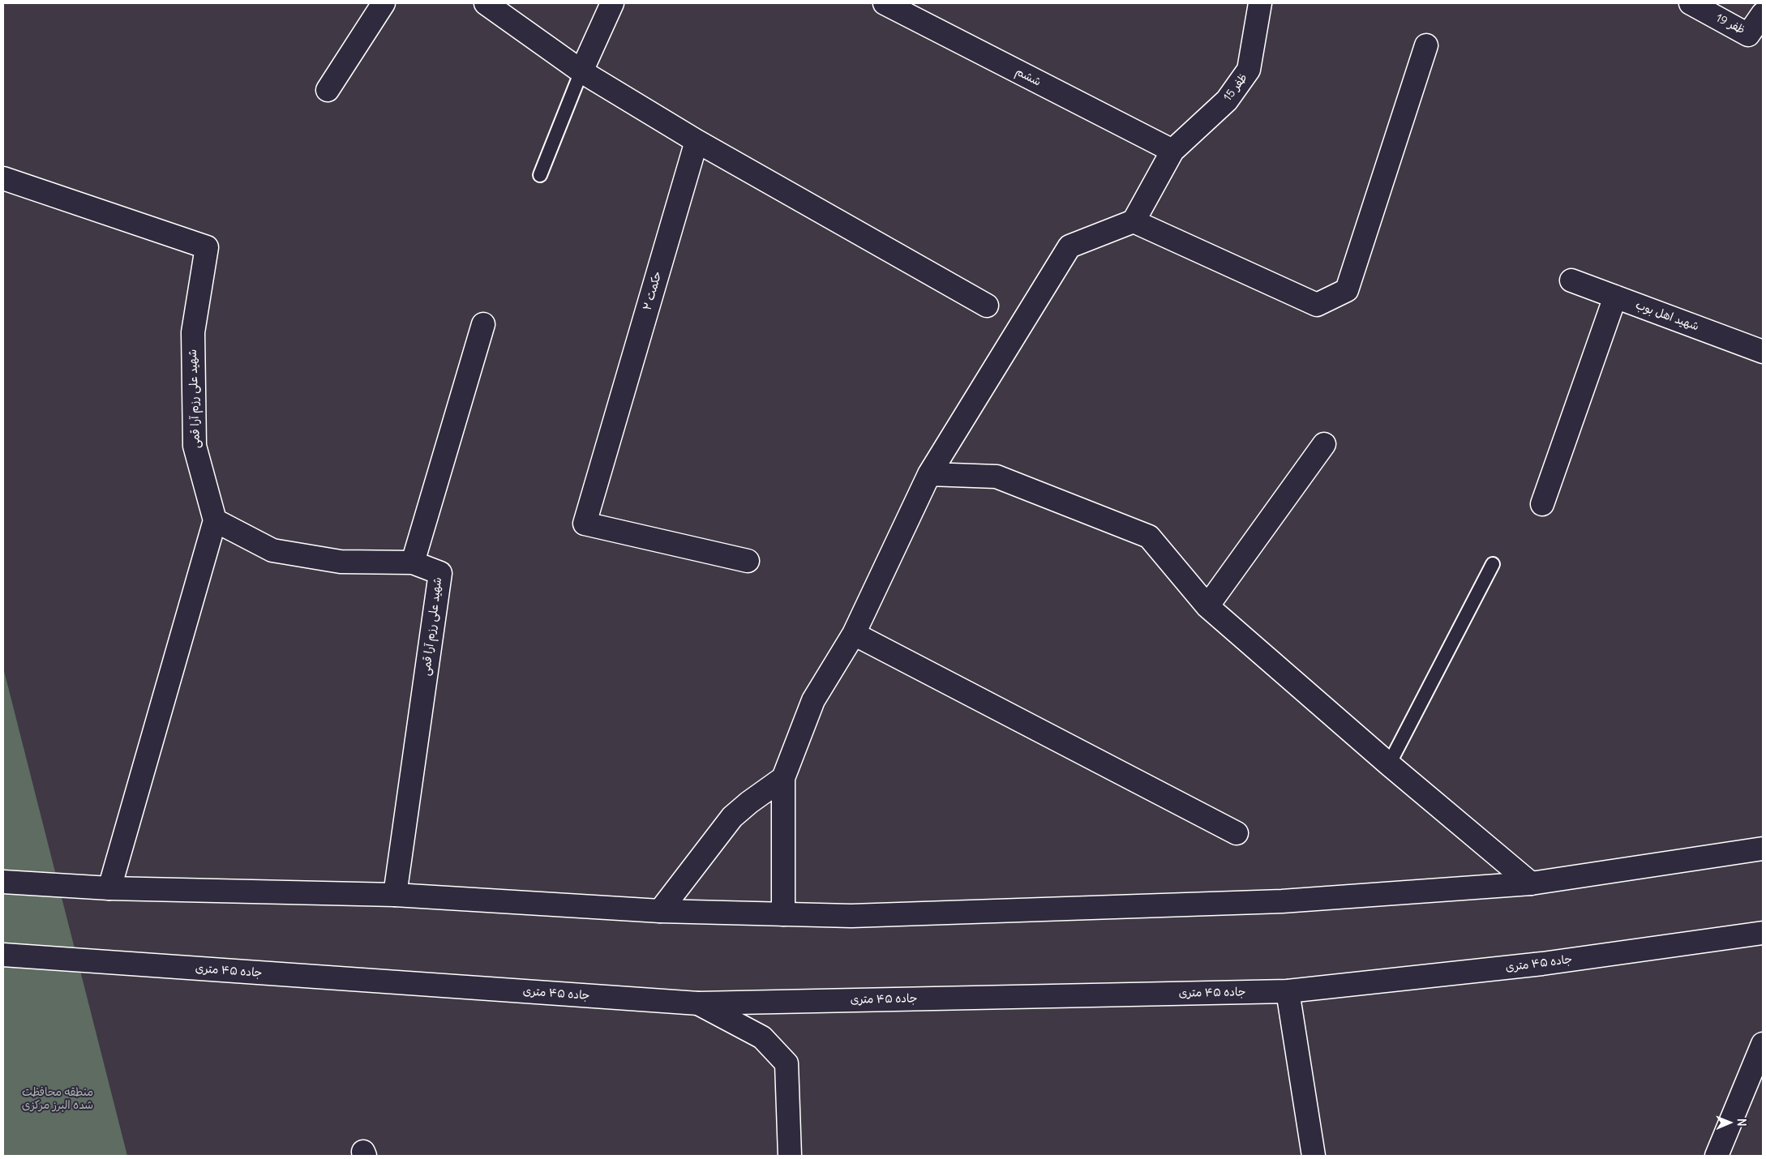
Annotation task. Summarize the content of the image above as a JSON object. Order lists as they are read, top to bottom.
{
  "streets": {
    "street": [
      "ظفر 19",
      "ششم",
      "ظفر 15",
      "حکمت ۲",
      "شهید اهل بوب",
      "شهید علی رزم آرا قمی",
      "جاده ۴۵ متری"
    ]
  },
  "crossings": [
    ["ششم", "ظفر 15"]
  ],
  "parks": ["منطقه محافظت شده البرز مرکزی"],
  "north": "right"
}
